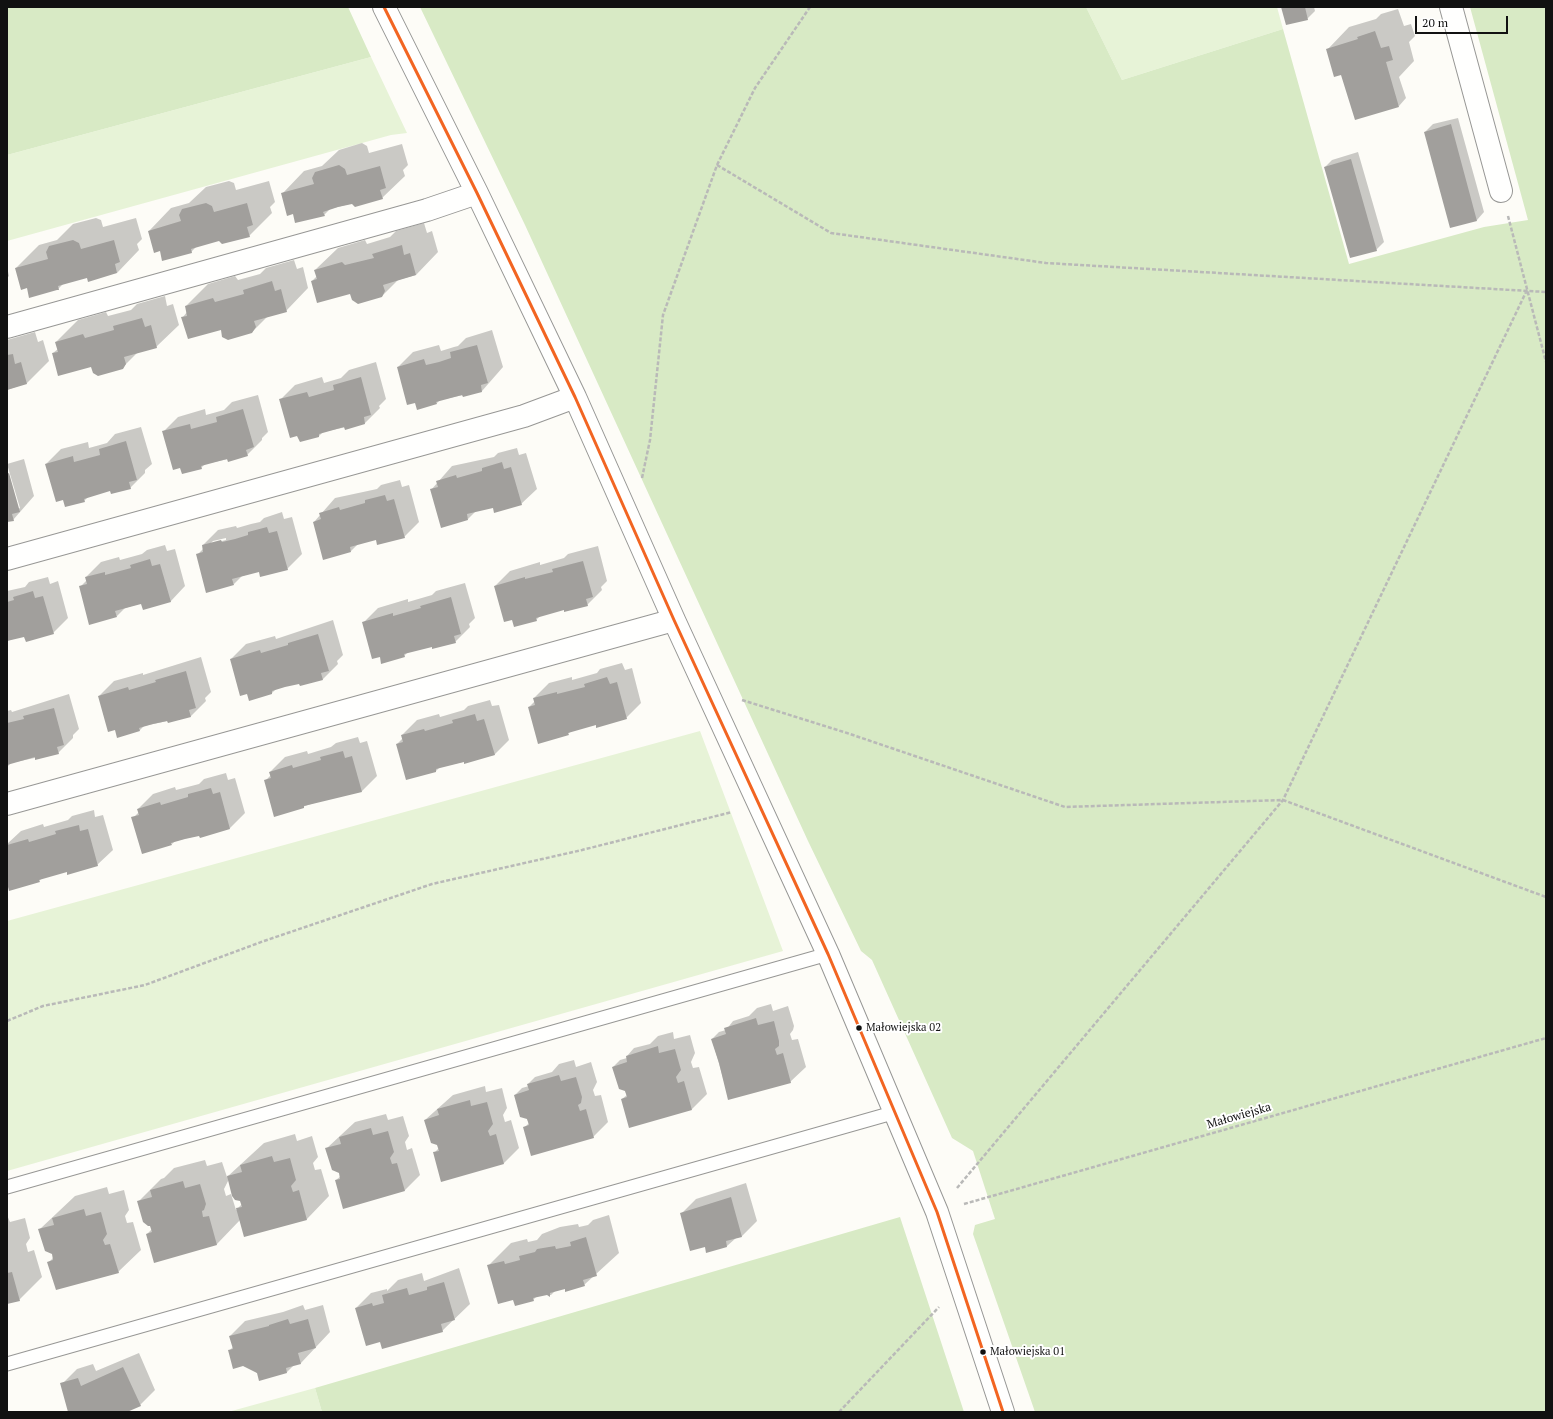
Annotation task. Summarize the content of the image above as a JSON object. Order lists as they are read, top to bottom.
{
  "streets": {
    "path": ["Małowiejska"]
  },
  "places": ["Małowiejska 02", "Małowiejska 01"],
  "scale_bar": "20 m"
}
